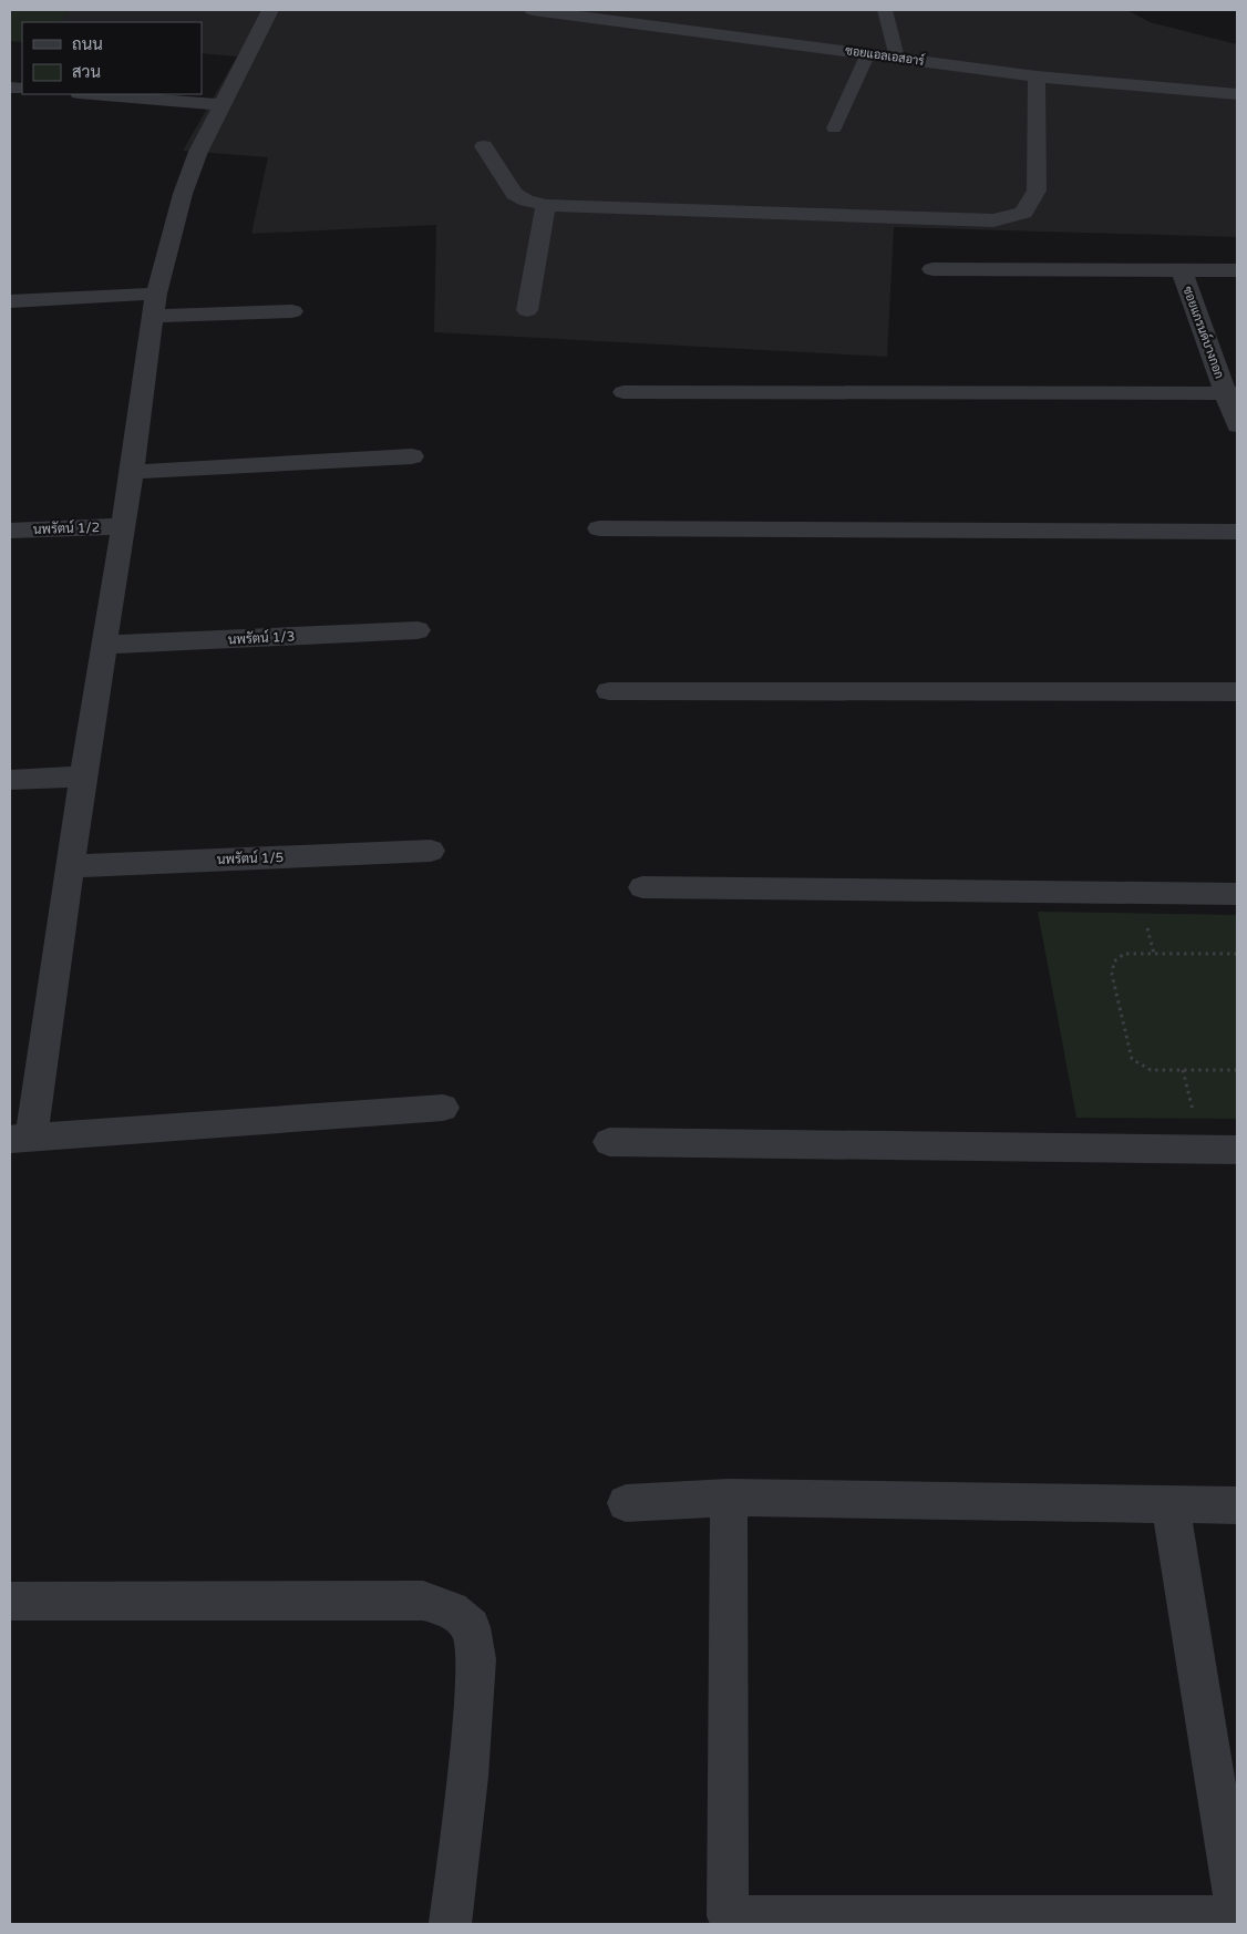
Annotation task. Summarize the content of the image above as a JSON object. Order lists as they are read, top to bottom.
{
  "streets": {
    "street": [
      "ซอยแอลเอสอาร์",
      "ซอยแกรนด์บางกอก",
      "นพรัตน์ 1/2",
      "นพรัตน์ 1/3",
      "นพรัตน์ 1/5"
    ]
  },
  "legend": ["ถนน", "สวน"]
}
